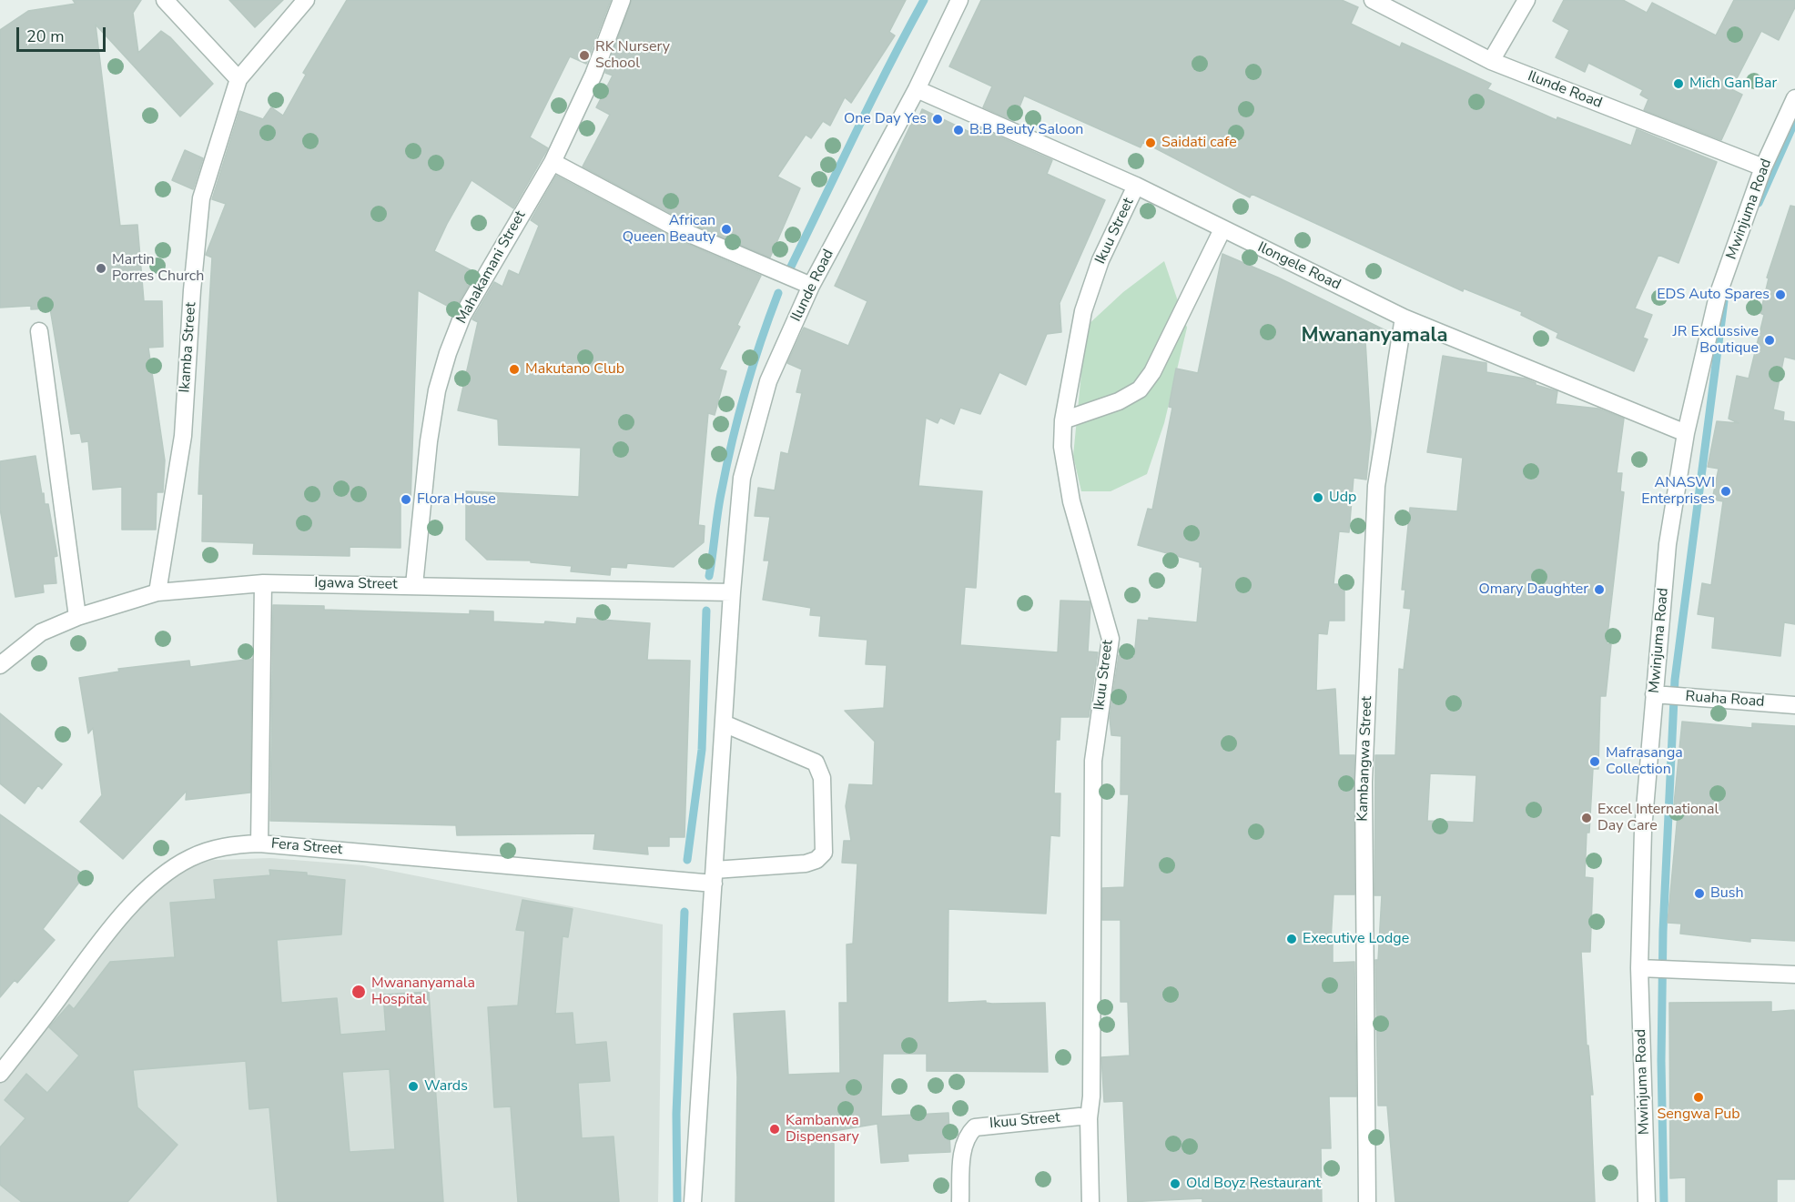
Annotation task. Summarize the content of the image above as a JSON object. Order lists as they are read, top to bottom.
{
  "streets": {
    "street": [
      "Ilunde Road",
      "Mwinjuma Road",
      "Ikuu Street",
      "Ilongele Road",
      "Mahakamani Street",
      "Ikamba Street",
      "Igawa Street",
      "Ruaha Road",
      "Kambangwa Street",
      "Fera Street"
    ]
  },
  "crossings": [
    ["Ilunde Road", "Mwinjuma Road"],
    ["Ilunde Road", "Ilongele Road"],
    ["Ilunde Road", "Igawa Street"],
    ["Ilunde Road", "Fera Street"],
    ["Mwinjuma Road", "Ilongele Road"],
    ["Mwinjuma Road", "Ruaha Road"],
    ["Ikuu Street", "Ilongele Road"],
    ["Ilongele Road", "Kambangwa Street"],
    ["Mahakamani Street", "Igawa Street"],
    ["Ikamba Street", "Igawa Street"]
  ],
  "districts": ["Mwananyamala"],
  "places": [
    "RK Nursery School",
    "Mich Gan Bar",
    "One Day Yes",
    "B.B Beuty Saloon",
    "Saidati cafe",
    "African Queen Beauty",
    "Martin Porres Church",
    "EDS Auto Spares",
    "JR Exclussive Boutique",
    "Makutano Club",
    "ANASWI Enterprises",
    "Udp",
    "Flora House",
    "Omary Daughter",
    "Mafrasanga Collection",
    "Excel International Day Care",
    "Bush",
    "Executive Lodge",
    "Mwananyamala Hospital",
    "Wards",
    "Sengwa Pub",
    "Kambanwa Dispensary",
    "Old Boyz Restaurant"
  ],
  "scale_bar": "20 m"
}
